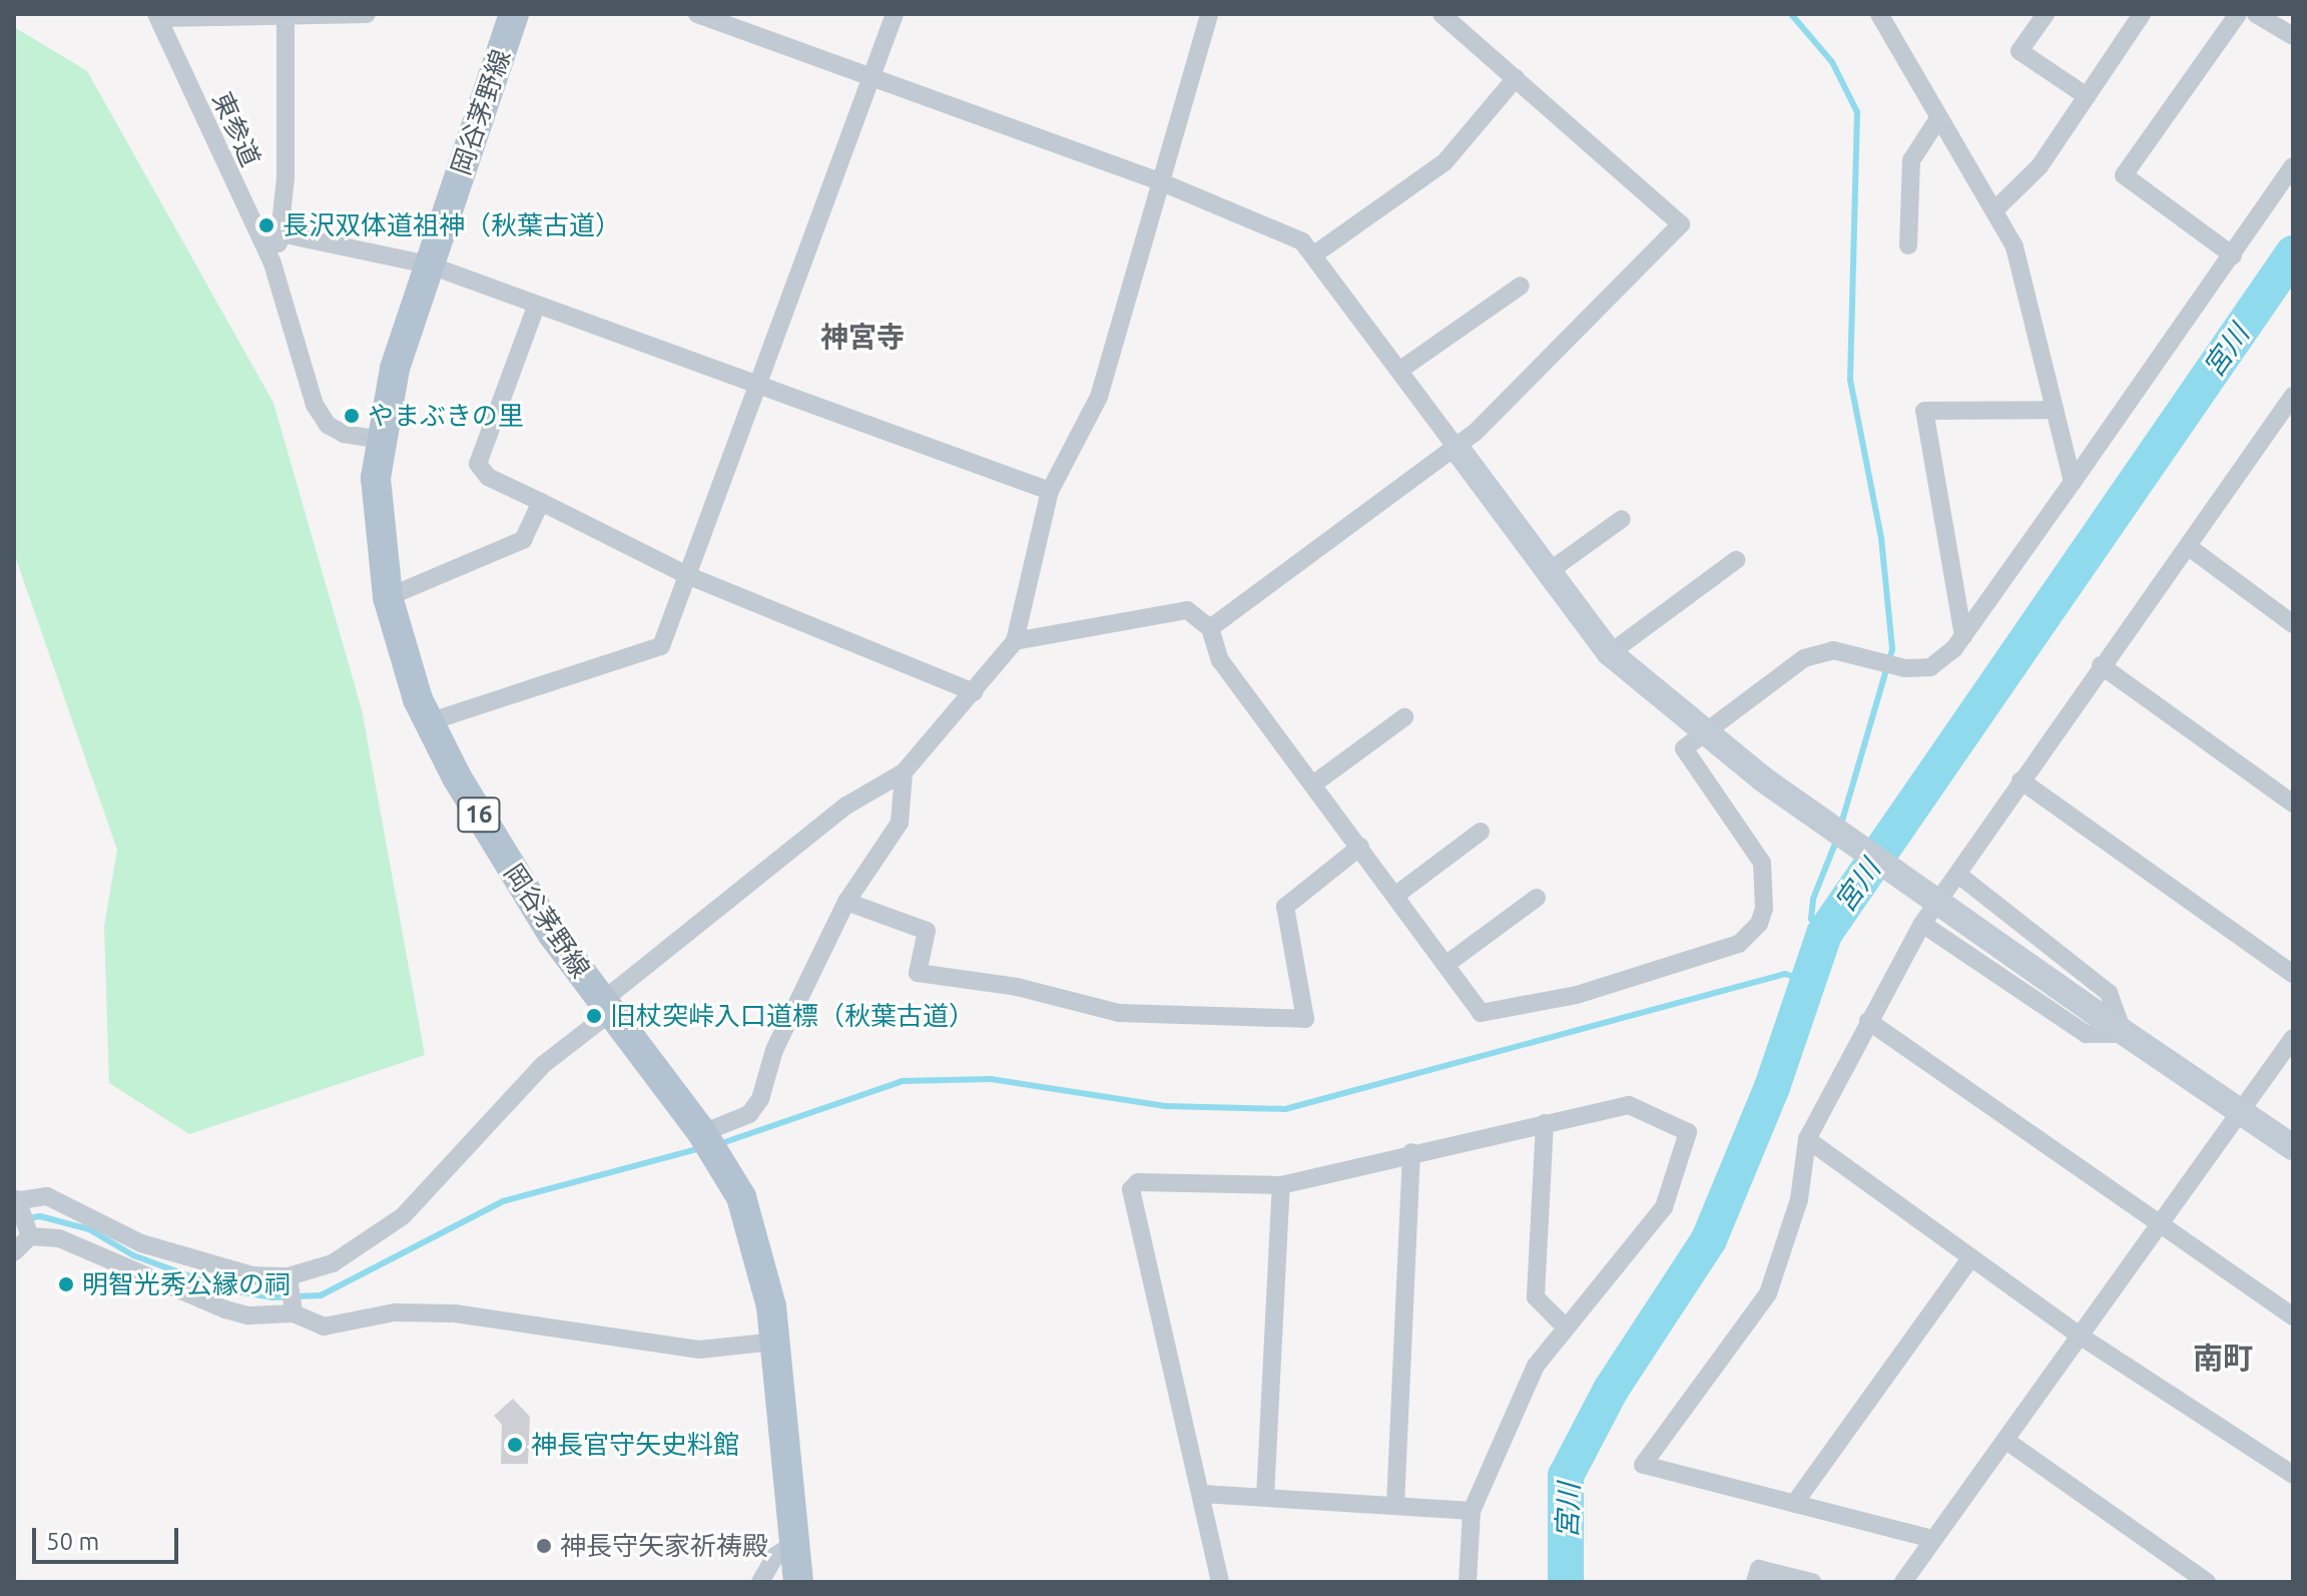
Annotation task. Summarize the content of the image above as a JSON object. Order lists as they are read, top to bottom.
{
  "streets": {
    "main road": ["岡谷茅野線", "16"],
    "street": ["東参道"]
  },
  "crossings": [
    ["岡谷茅野線", "東参道"]
  ],
  "districts": ["神宮寺", "南町"],
  "water": ["宮川"],
  "places": [
    "長沢双体道祖神（秋葉古道）",
    "やまぶきの里",
    "旧杖突峠入口道標（秋葉古道）",
    "明智光秀公縁の祠",
    "神長官守矢史料館",
    "神長守矢家祈祷殿"
  ],
  "scale_bar": "50 m"
}
